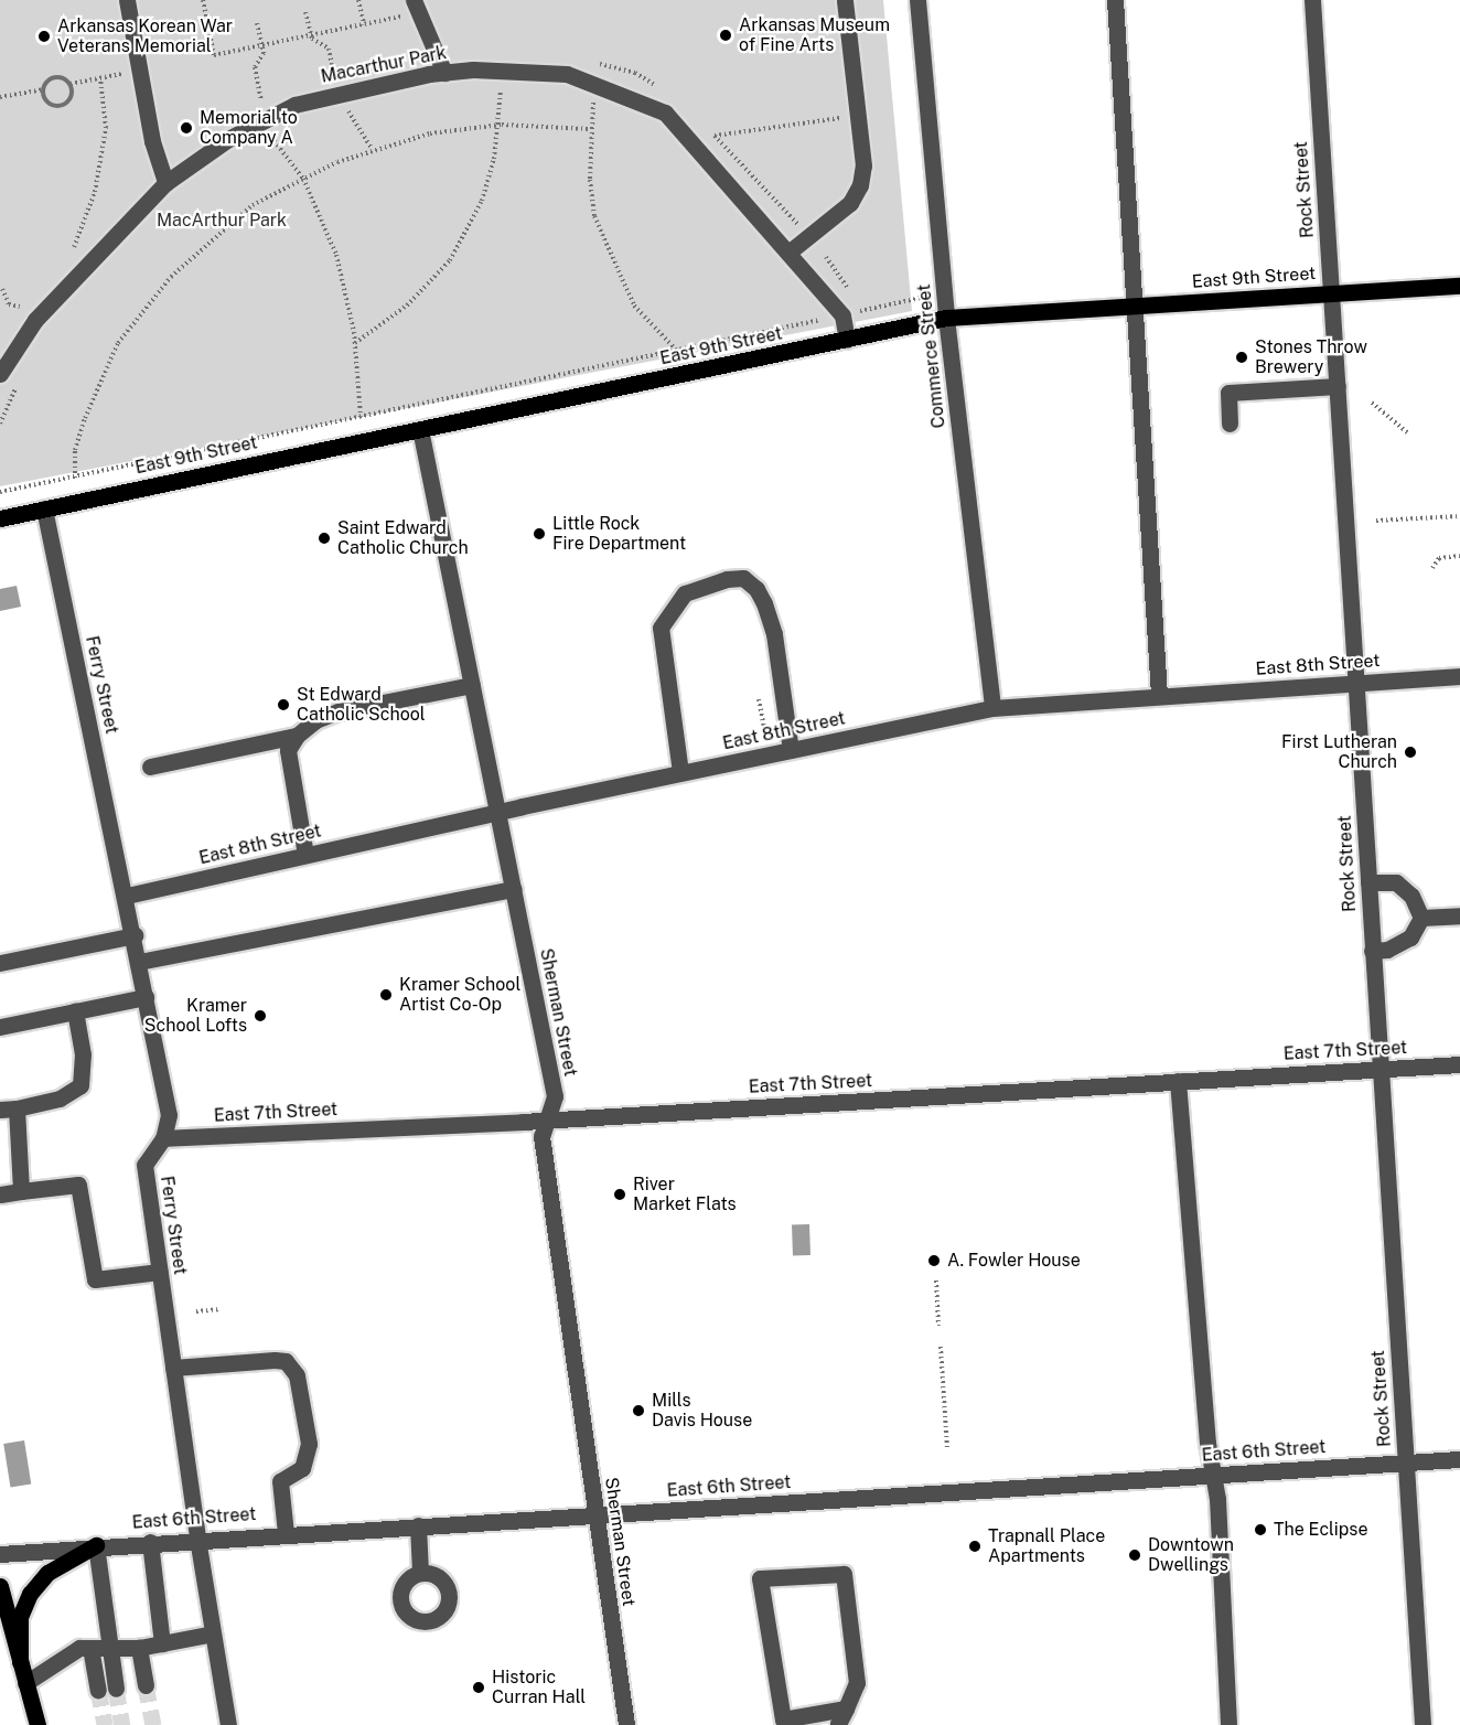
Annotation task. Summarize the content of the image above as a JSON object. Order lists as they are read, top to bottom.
{
  "streets": {
    "main road": ["East 9th Street"],
    "street": [
      "Macarthur Park",
      "Rock Street",
      "Commerce Street",
      "East 8th Street",
      "Ferry Street",
      "Sherman Street",
      "East 7th Street",
      "East 6th Street"
    ]
  },
  "crossings": [
    ["Rock Street", "East 9th Street"],
    ["Rock Street", "East 8th Street"],
    ["Rock Street", "East 7th Street"],
    ["Rock Street", "East 6th Street"],
    ["East 9th Street", "Commerce Street"],
    ["East 9th Street", "Ferry Street"],
    ["East 9th Street", "Sherman Street"],
    ["Commerce Street", "East 8th Street"],
    ["East 8th Street", "Ferry Street"],
    ["East 8th Street", "Sherman Street"],
    ["Ferry Street", "East 7th Street"],
    ["Ferry Street", "East 6th Street"],
    ["Sherman Street", "East 7th Street"],
    ["Sherman Street", "East 6th Street"]
  ],
  "parks": ["MacArthur Park"],
  "places": [
    "Arkansas Museum of Fine Arts",
    "Arkansas Korean War Veterans Memorial",
    "Memorial to Company A",
    "Stones Throw Brewery",
    "Little Rock Fire Department",
    "Saint Edward Catholic Church",
    "St Edward Catholic School",
    "First Lutheran Church",
    "Kramer School Artist Co-Op",
    "Kramer School Lofts",
    "River Market Flats",
    "A. Fowler House",
    "Mills Davis House",
    "The Eclipse",
    "Trapnall Place Apartments",
    "Downtown Dwellings",
    "Historic Curran Hall"
  ]
}
